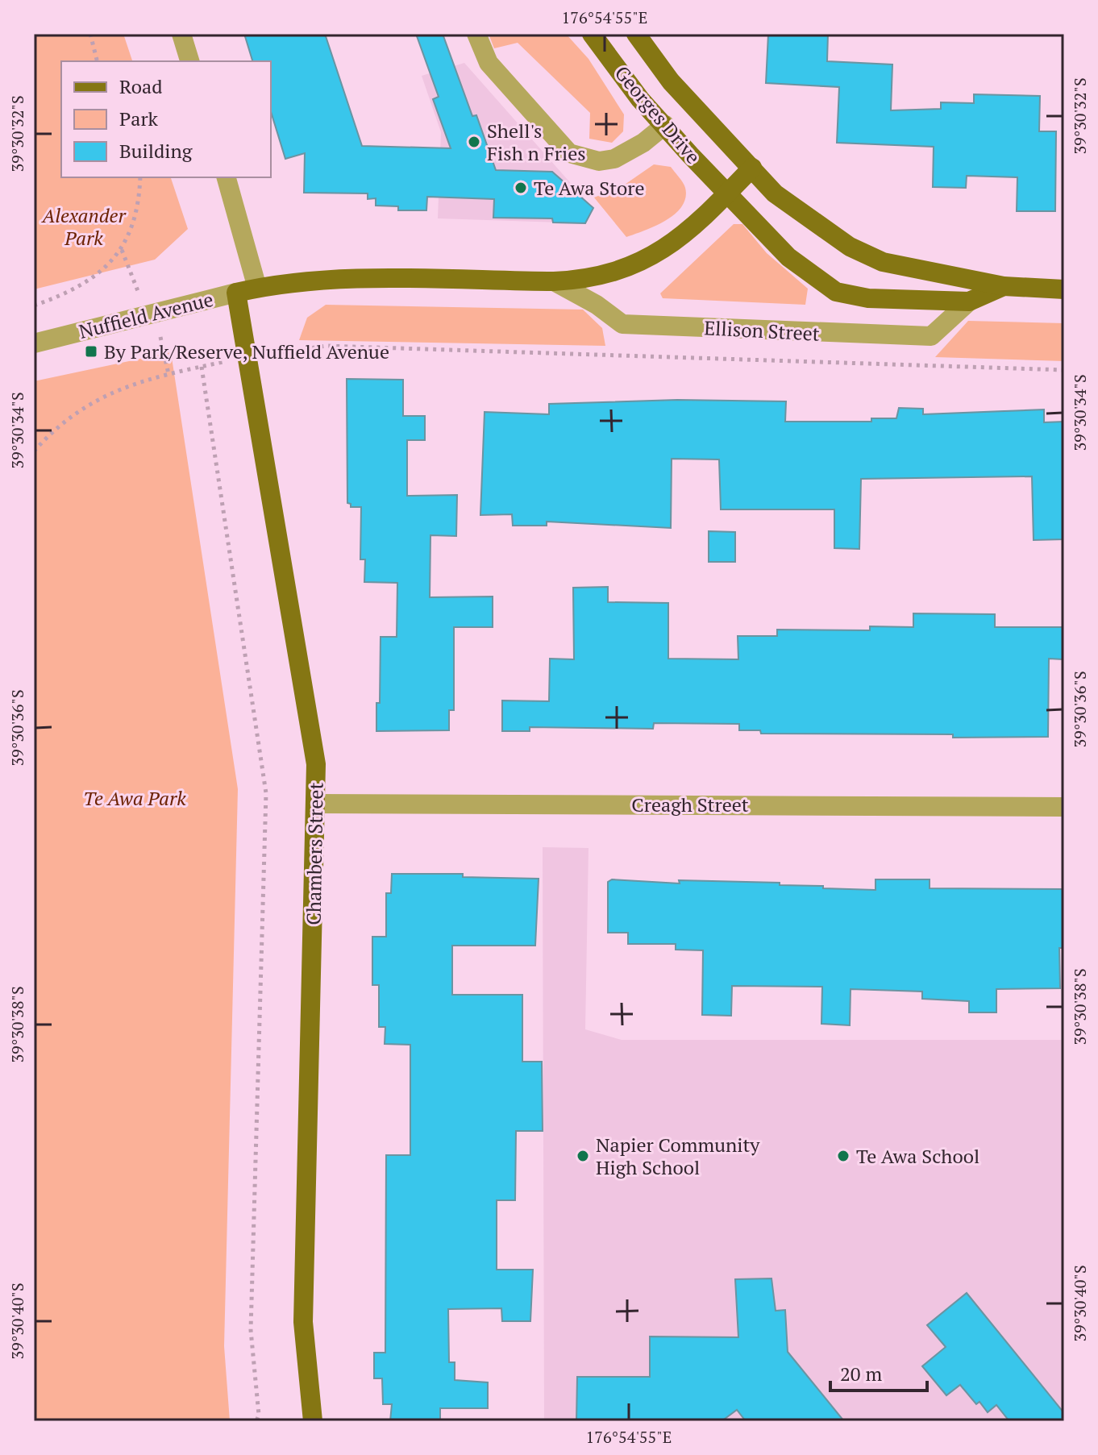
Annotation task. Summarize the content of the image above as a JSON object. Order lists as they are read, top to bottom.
{
  "streets": {
    "main road": [
      "Georges Drive",
      "Nuffield Avenue",
      "Ellison Street",
      "Chambers Street"
    ],
    "street": ["Creagh Street"]
  },
  "crossings": [
    ["Georges Drive", "Ellison Street"],
    ["Nuffield Avenue", "Ellison Street"],
    ["Nuffield Avenue", "Chambers Street"],
    ["Creagh Street", "Chambers Street"]
  ],
  "parks": ["Alexander Park", "Te Awa Park"],
  "places": {
    "other": [
      "Shell's Fish n Fries",
      "Te Awa Store",
      "Napier Community High School",
      "Te Awa School"
    ],
    "transit": ["By Park/Reserve, Nuffield Avenue"]
  },
  "legend": ["Road", "Park", "Building"],
  "scale_bar": "20 m",
  "coordinates": [
    "176°54'55\"E",
    "39°30'32\"S",
    "39°30'34\"S",
    "39°30'36\"S",
    "39°30'38\"S",
    "39°30'40\"S"
  ]
}
